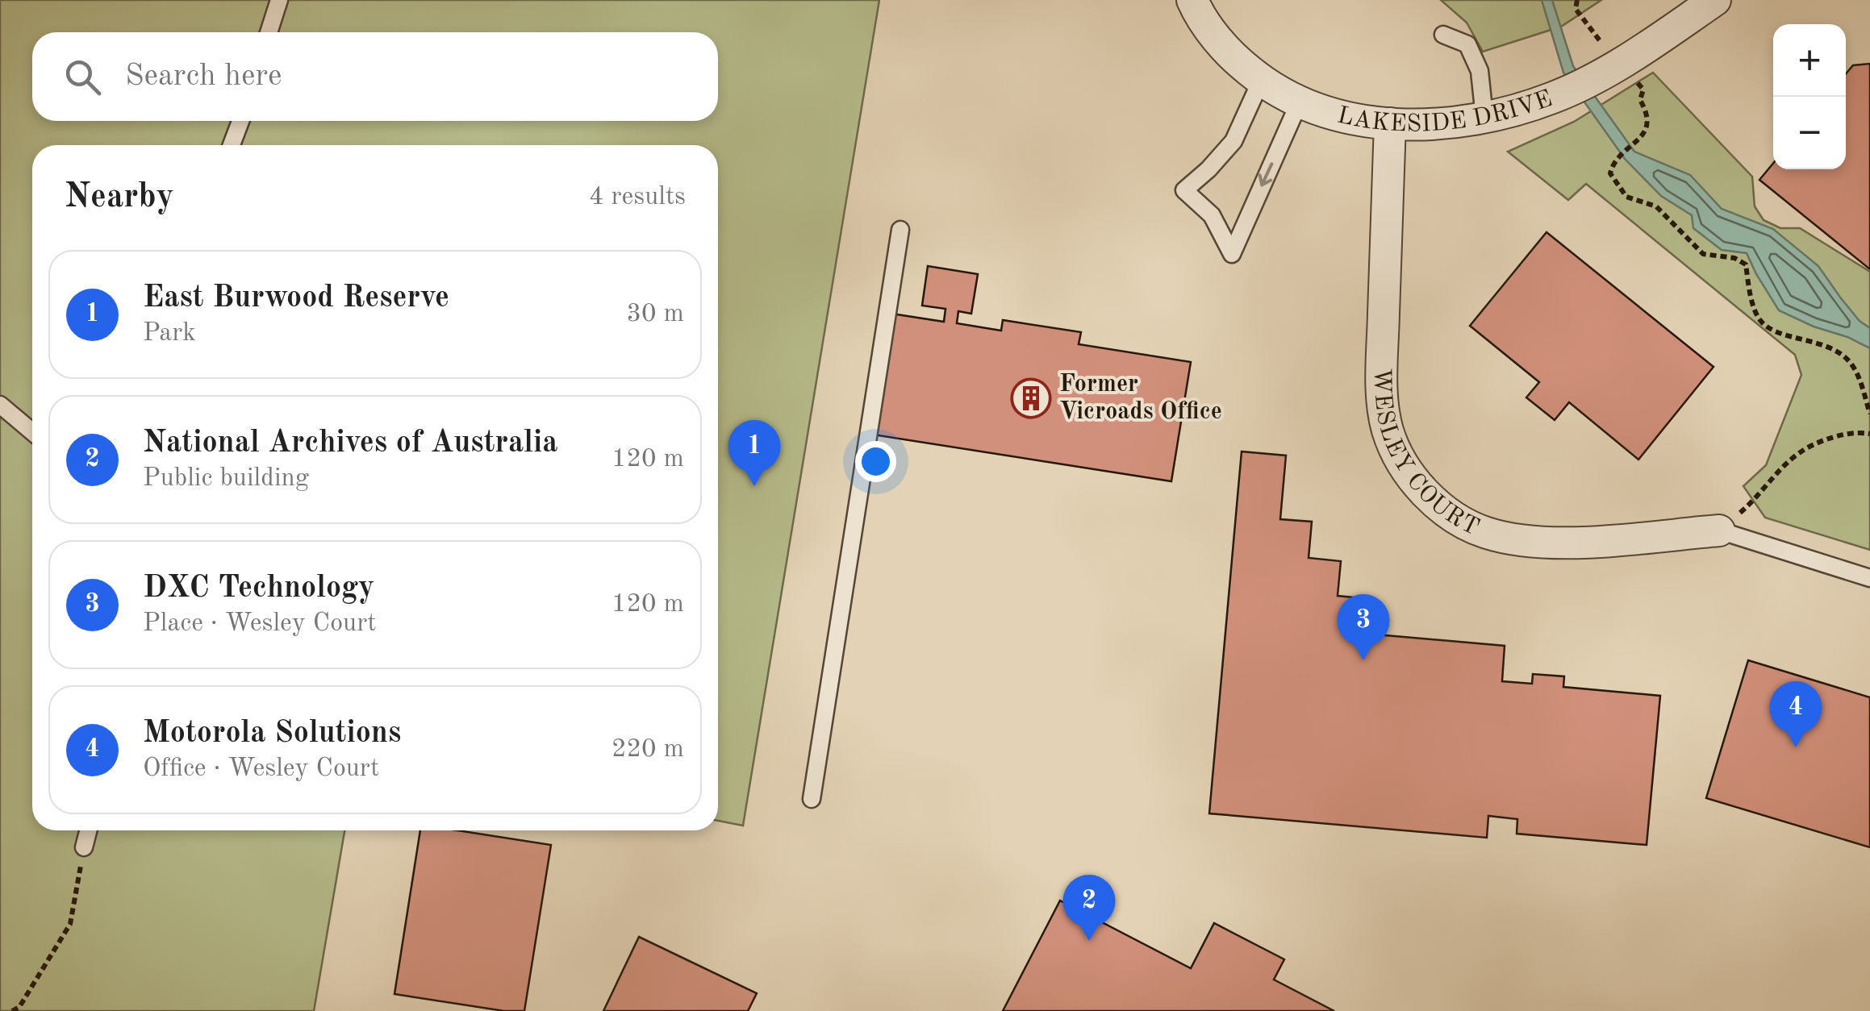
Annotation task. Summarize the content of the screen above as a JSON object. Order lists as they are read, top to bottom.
{
  "streets": {
    "street": ["LAKESIDE DRIVE", "WESLEY COURT"]
  },
  "crossings": [
    ["LAKESIDE DRIVE", "WESLEY COURT"]
  ],
  "places": {
    "building": ["Former Vicroads Office"]
  },
  "page": {
    "map_buttons": ["+", "−"],
    "search": "Search here",
    "heading": ["Nearby", "4 results"],
    "list": [
      {
        "mark": "1",
        "name": "East Burwood Reserve",
        "note": "Park",
        "value": "30 m"
      },
      {
        "mark": "2",
        "name": "National Archives of Australia",
        "note": "Public building",
        "value": "120 m"
      },
      {
        "mark": "3",
        "name": "DXC Technology",
        "note": "Place · Wesley Court",
        "value": "120 m"
      },
      {
        "mark": "4",
        "name": "Motorola Solutions",
        "note": "Office · Wesley Court",
        "value": "220 m"
      }
    ],
    "pins": [
      "1",
      "3",
      "4",
      "2"
    ]
  }
}
